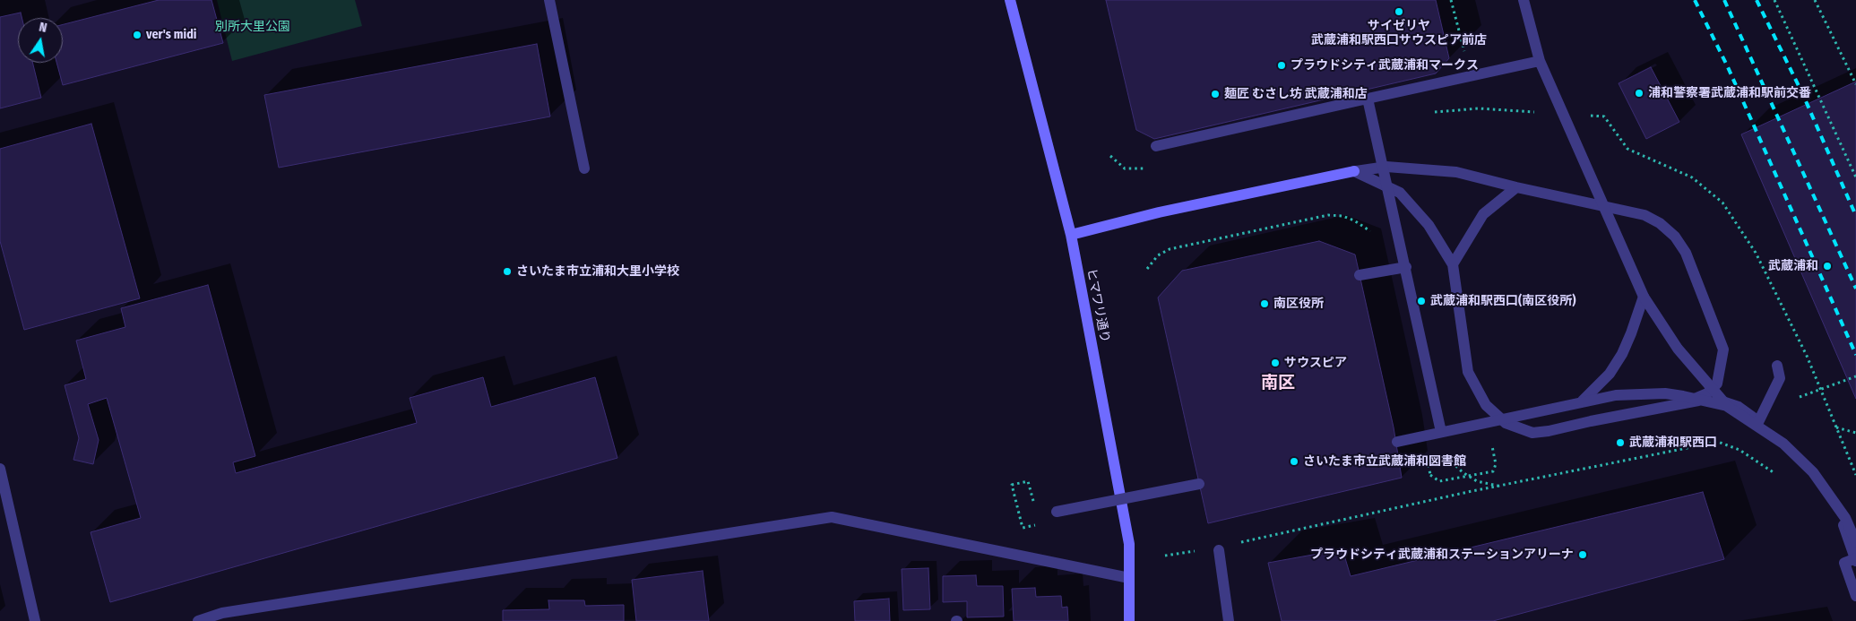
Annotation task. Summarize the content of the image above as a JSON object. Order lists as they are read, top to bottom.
{
  "streets": {
    "street": ["ヒマワリ通り"]
  },
  "districts": ["南区"],
  "parks": ["別所大里公園"],
  "places": [
    "サイゼリヤ 武蔵浦和駅西口サウスピア前店",
    "ver's midi",
    "プラウドシティ武蔵浦和マークス",
    "浦和警察署武蔵浦和駅前交番",
    "麺匠 むさし坊 武蔵浦和店",
    "武蔵浦和",
    "さいたま市立浦和大里小学校",
    "武蔵浦和駅西口(南区役所)",
    "南区役所",
    "サウスピア",
    "武蔵浦和駅西口",
    "さいたま市立武蔵浦和図書館",
    "プラウドシティ武蔵浦和ステーションアリーナ"
  ],
  "north": "top"
}
